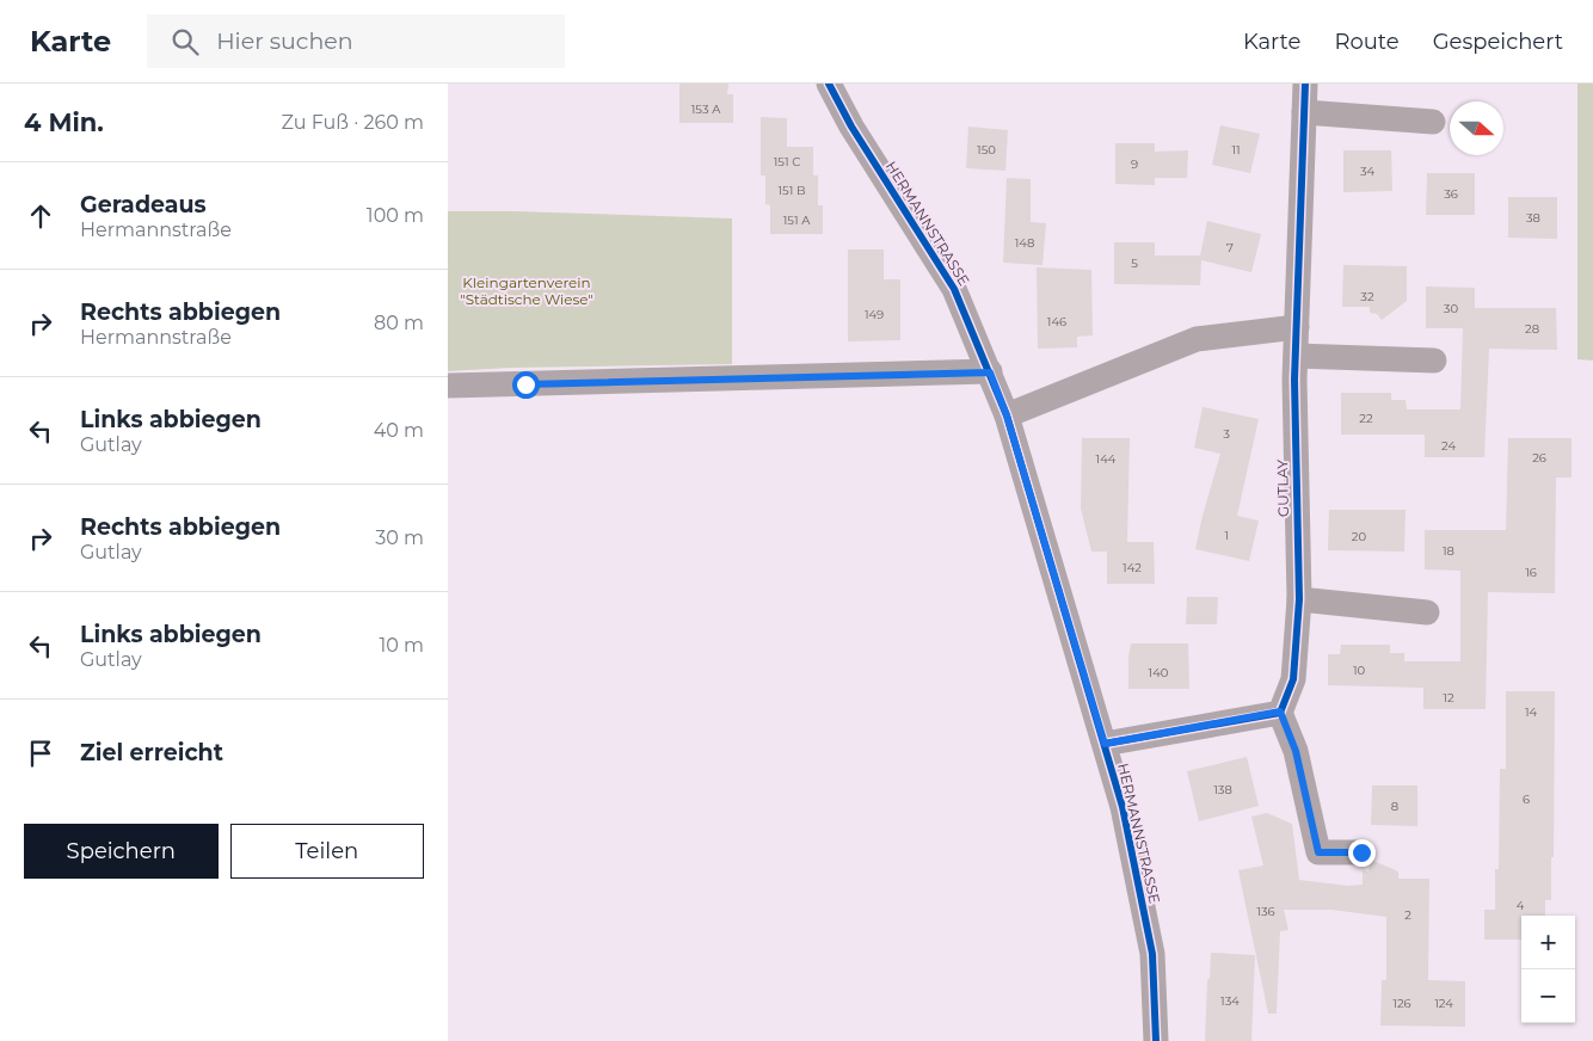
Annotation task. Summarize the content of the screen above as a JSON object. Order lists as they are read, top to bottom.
{
  "streets": {
    "street": ["HERMANNSTRASSE", "GUTLAY"]
  },
  "parks": ["Kleingartenverein \"Städtische Wiese\""],
  "house_numbers": [
    "153 A",
    "150",
    "11",
    "151 C",
    "9",
    "34",
    "151 B",
    "36",
    "38",
    "151 A",
    "148",
    "7",
    "5",
    "32",
    "30",
    "149",
    "146",
    "28",
    "22",
    "3",
    "24",
    "26",
    "144",
    "1",
    "20",
    "18",
    "142",
    "16",
    "10",
    "140",
    "12",
    "14",
    "138",
    "6",
    "8",
    "4",
    "136",
    "2",
    "134",
    "126",
    "124"
  ],
  "north": "right",
  "page": {
    "header": "Karte",
    "search": "Hier suchen",
    "nav": ["Karte", "Route", "Gespeichert"],
    "heading": ["4 Min.", "Zu Fuß · 260 m"],
    "list": [
      ["Geradeaus", "Hermannstraße", "100 m"],
      ["Rechts abbiegen", "Hermannstraße", "80 m"],
      ["Links abbiegen", "Gutlay", "40 m"],
      ["Rechts abbiegen", "Gutlay", "30 m"],
      ["Links abbiegen", "Gutlay", "10 m"],
      "Ziel erreicht"
    ],
    "buttons": ["Speichern", "Teilen"],
    "map_buttons": ["+", "−"]
  }
}
